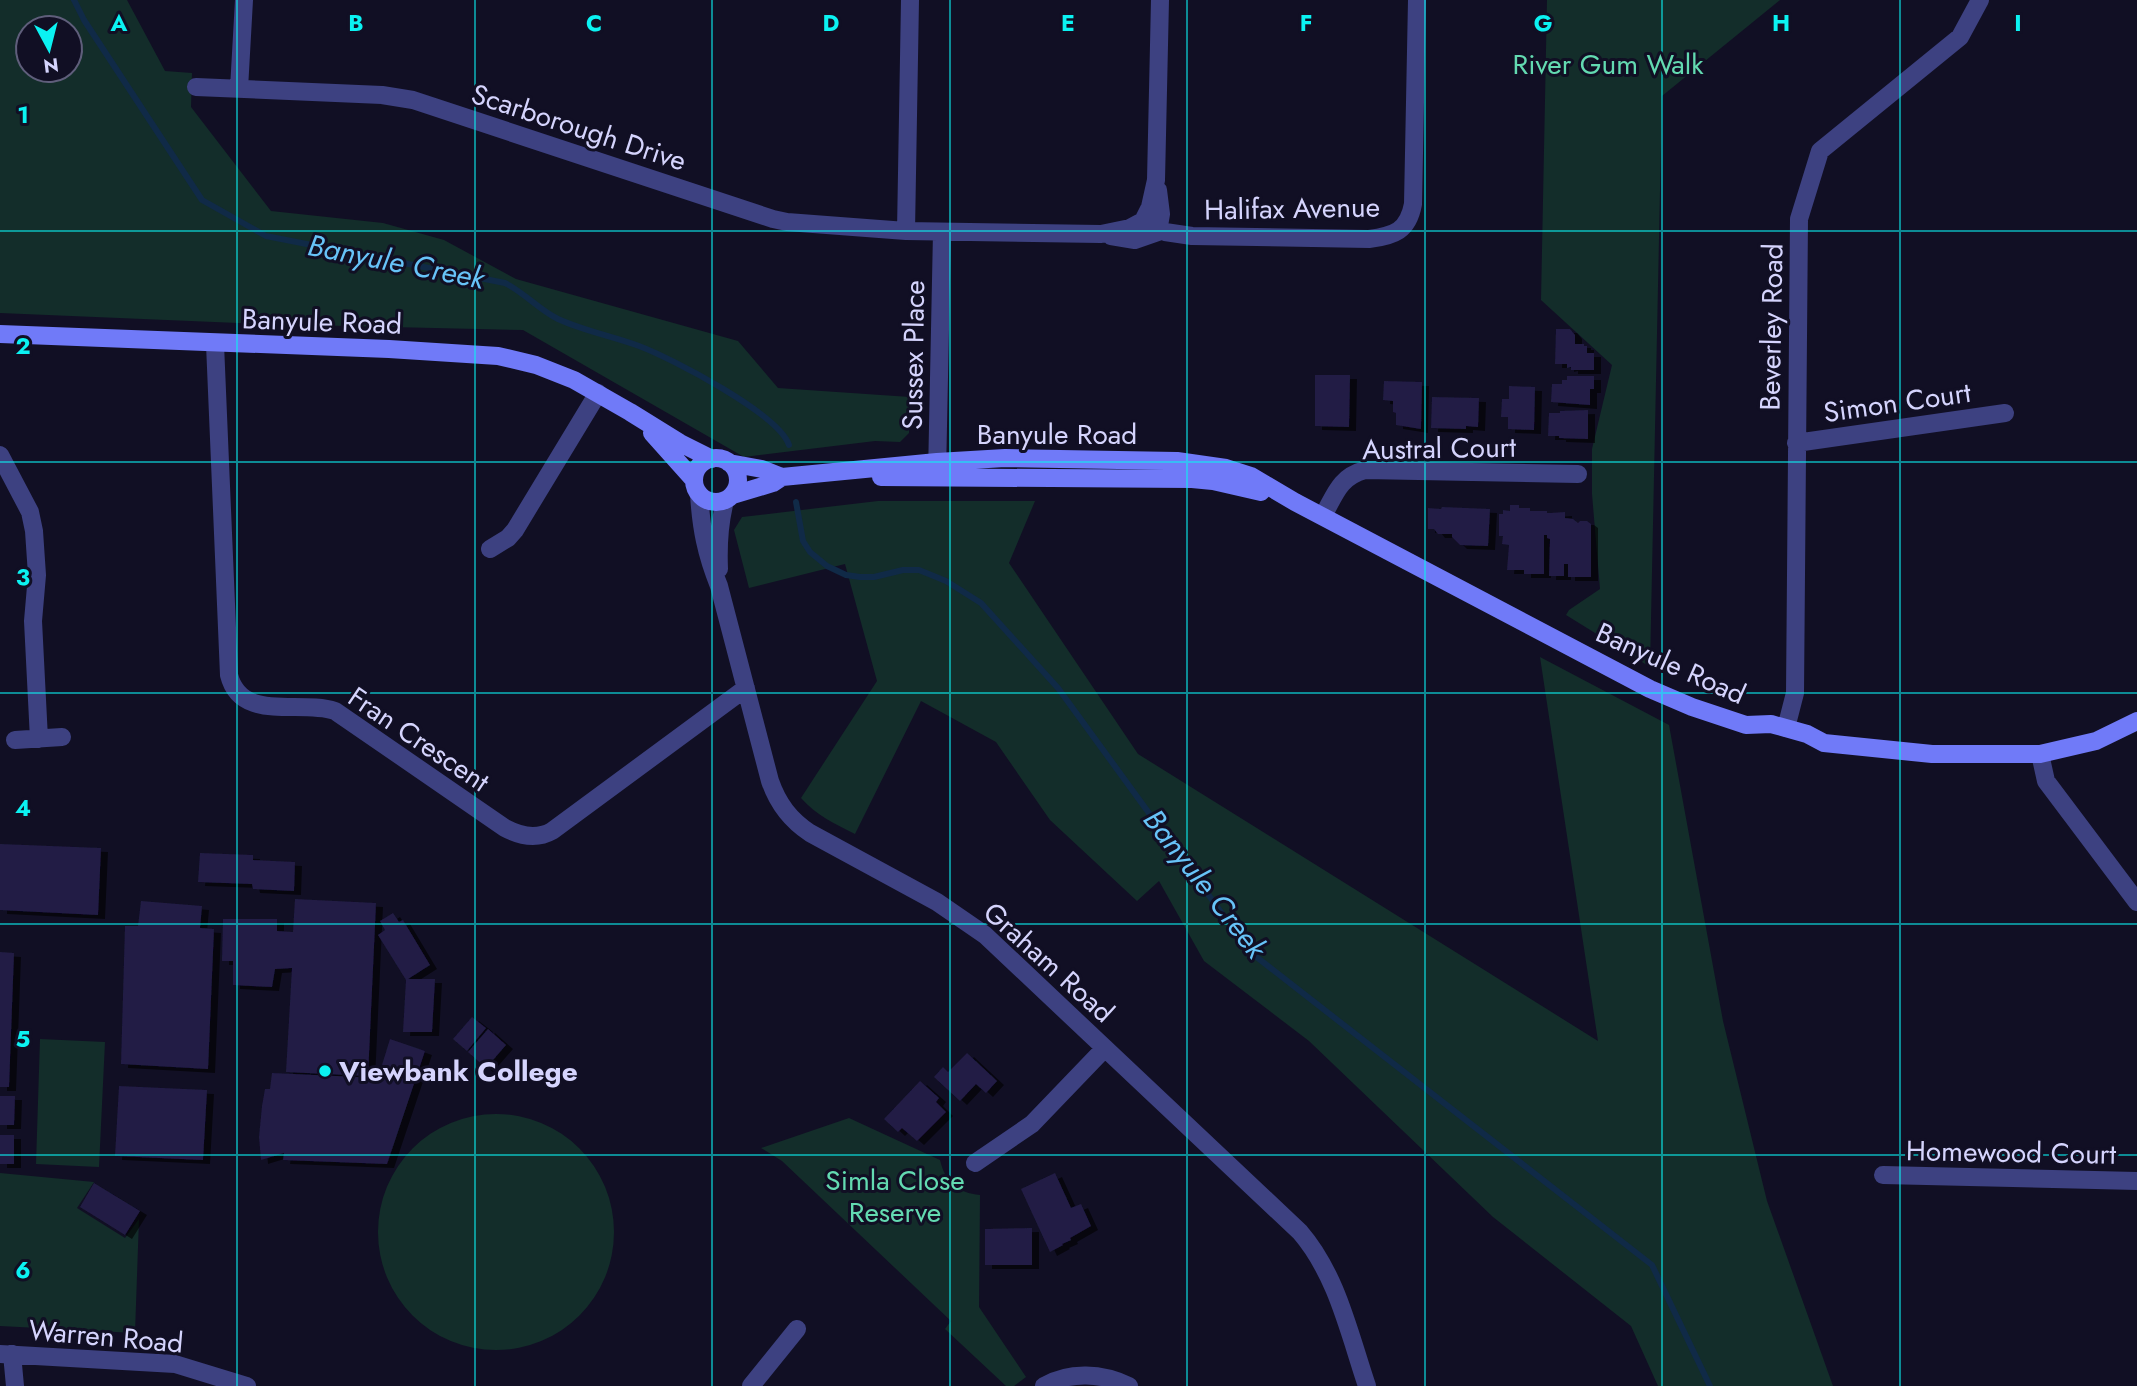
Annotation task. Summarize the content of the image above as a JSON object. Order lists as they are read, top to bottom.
{
  "streets": {
    "street": [
      "Scarborough Drive",
      "Halifax Avenue",
      "Banyule Road",
      "Beverley Road",
      "Sussex Place",
      "Simon Court",
      "Austral Court",
      "Fran Crescent",
      "Graham Road",
      "Homewood Court",
      "Warren Road"
    ]
  },
  "crossings": [
    ["Scarborough Drive", "Halifax Avenue"],
    ["Scarborough Drive", "Sussex Place"],
    ["Halifax Avenue", "Sussex Place"],
    ["Banyule Road", "Beverley Road"],
    ["Banyule Road", "Sussex Place"],
    ["Banyule Road", "Austral Court"],
    ["Banyule Road", "Fran Crescent"],
    ["Banyule Road", "Graham Road"],
    ["Beverley Road", "Simon Court"],
    ["Fran Crescent", "Graham Road"]
  ],
  "water": ["Banyule Creek"],
  "parks": ["River Gum Walk", "Simla Close Reserve"],
  "places": ["Viewbank College"],
  "north": "bottom",
  "grid": {
    "columns": [
      "A",
      "B",
      "C",
      "D",
      "E",
      "F",
      "G",
      "H",
      "I"
    ],
    "rows": [
      "1",
      "2",
      "3",
      "4",
      "5",
      "6"
    ]
  }
}
